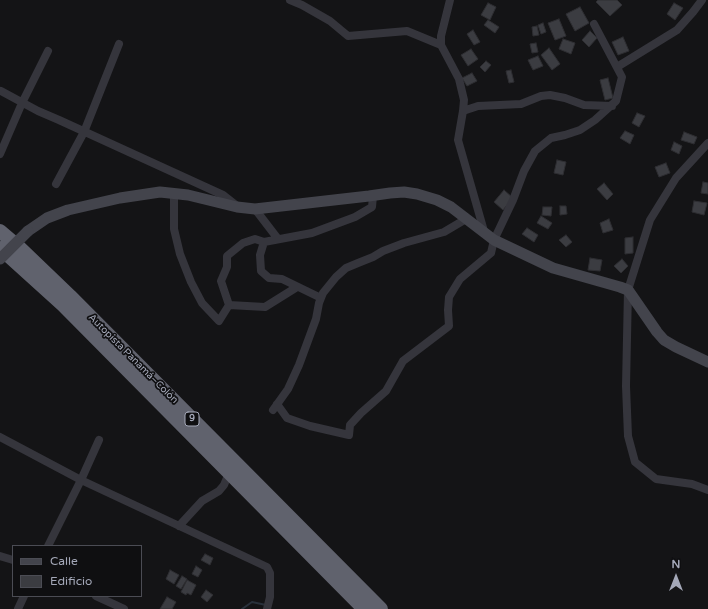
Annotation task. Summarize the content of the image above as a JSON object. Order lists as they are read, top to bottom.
{
  "streets": {
    "highway": ["Autopista Panamá–Colón", "9"]
  },
  "legend": ["Calle", "Edificio"],
  "north": "top"
}
